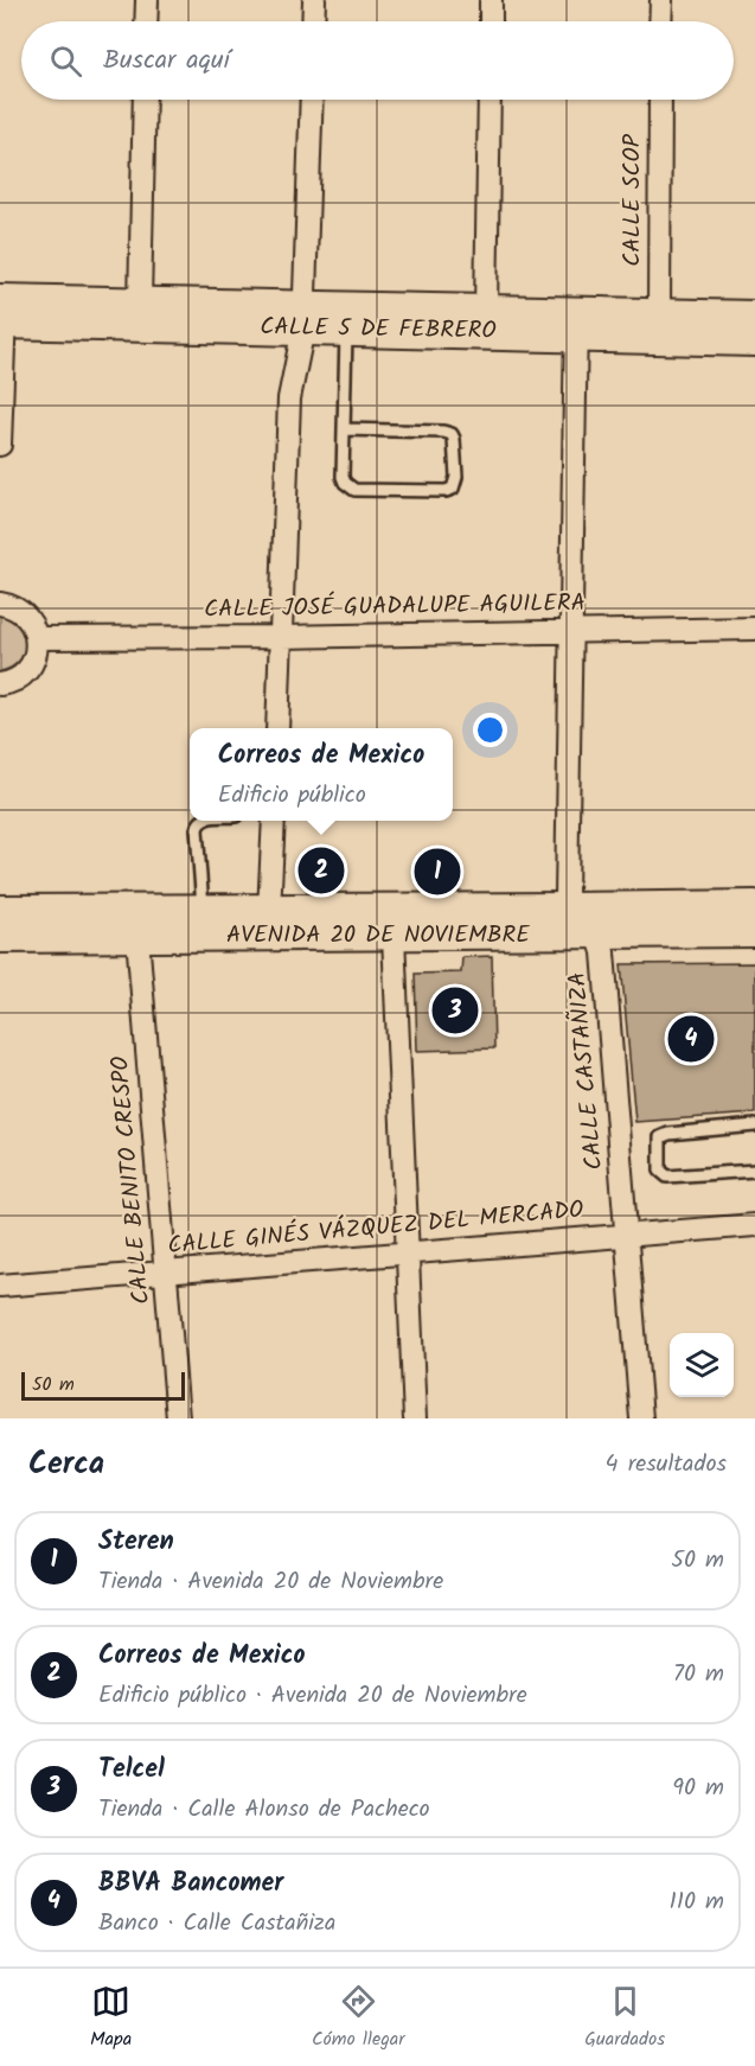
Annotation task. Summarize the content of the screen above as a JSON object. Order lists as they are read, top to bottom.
{
  "streets": {
    "main road": ["CALLE 5 DE FEBRERO", "AVENIDA 20 DE NOVIEMBRE"],
    "street": [
      "CALLE SCOP",
      "CALLE JOSÉ GUADALUPE AGUILERA",
      "CALLE CASTAÑIZA",
      "CALLE BENITO CRESPO",
      "CALLE GINÉS VÁZQUEZ DEL MERCADO"
    ]
  },
  "crossings": [
    ["CALLE SCOP", "CALLE 5 DE FEBRERO"],
    ["AVENIDA 20 DE NOVIEMBRE", "CALLE CASTAÑIZA"],
    ["AVENIDA 20 DE NOVIEMBRE", "CALLE BENITO CRESPO"],
    ["CALLE CASTAÑIZA", "CALLE GINÉS VÁZQUEZ DEL MERCADO"],
    ["CALLE BENITO CRESPO", "CALLE GINÉS VÁZQUEZ DEL MERCADO"]
  ],
  "scale_bar": "50 m",
  "page": {
    "search": "Buscar aquí",
    "popup": ["Correos de Mexico", "Edificio público"],
    "pins": [
      "2",
      "1",
      "3",
      "4"
    ],
    "scale": "50 m",
    "heading": ["Cerca", "4 resultados"],
    "list": [
      {
        "mark": "1",
        "name": "Steren",
        "note": "Tienda · Avenida 20 de Noviembre",
        "value": "50 m"
      },
      {
        "mark": "2",
        "name": "Correos de Mexico",
        "note": "Edificio público · Avenida 20 de Noviembre",
        "value": "70 m"
      },
      {
        "mark": "3",
        "name": "Telcel",
        "note": "Tienda · Calle Alonso de Pacheco",
        "value": "90 m"
      },
      {
        "mark": "4",
        "name": "BBVA Bancomer",
        "note": "Banco · Calle Castañiza",
        "value": "110 m"
      }
    ],
    "nav": ["Mapa", "Cómo llegar", "Guardados"]
  }
}
